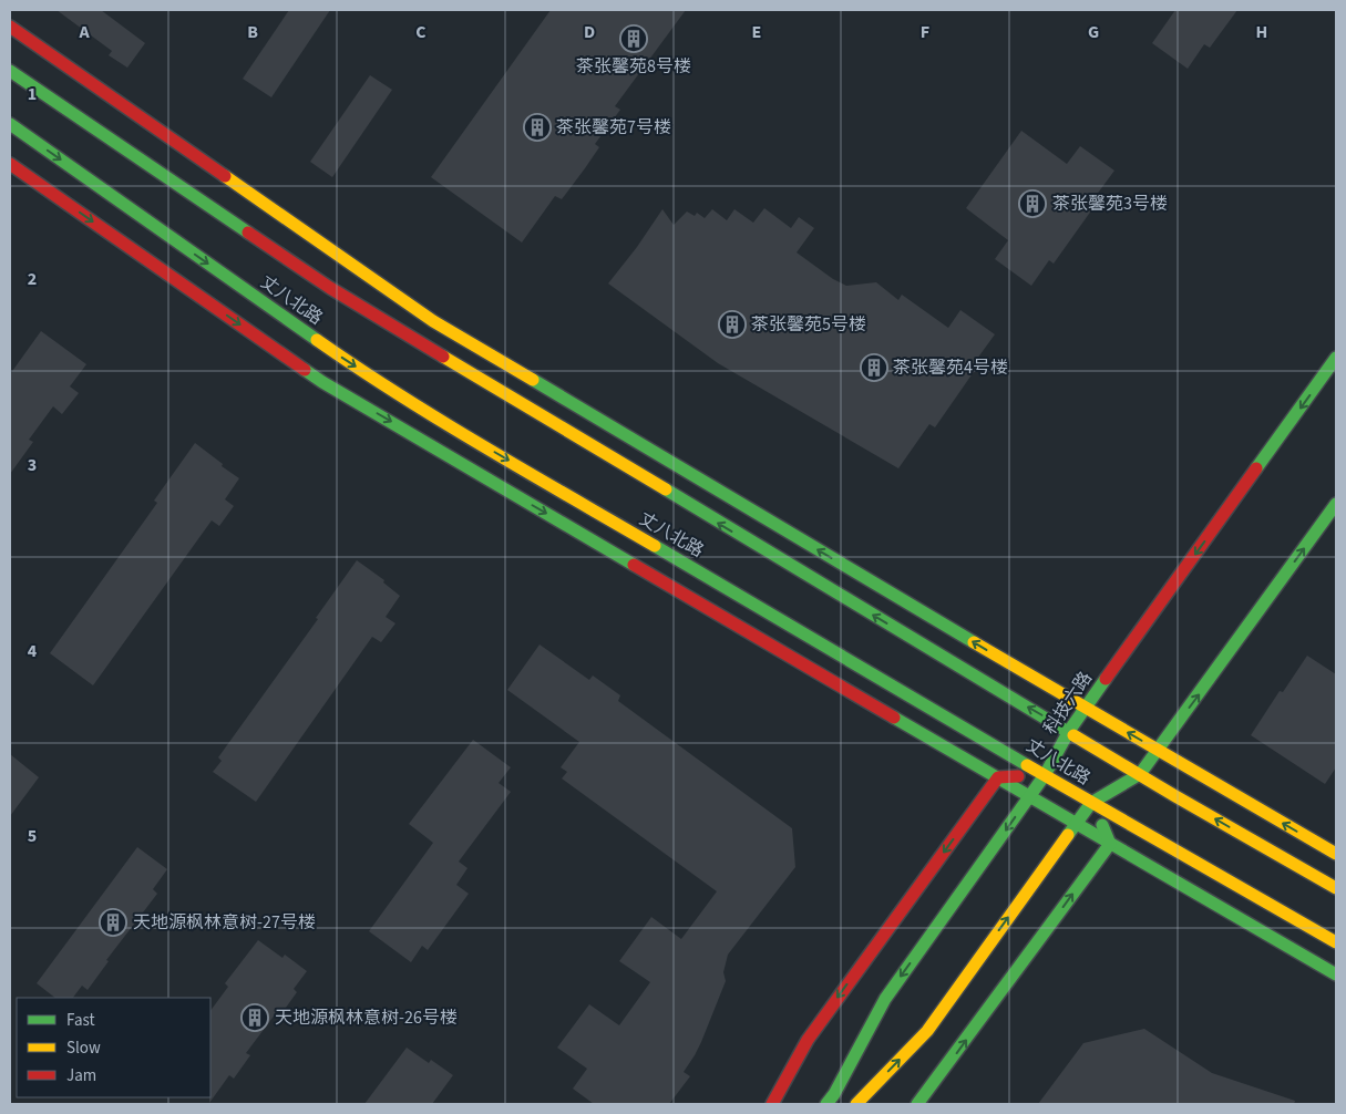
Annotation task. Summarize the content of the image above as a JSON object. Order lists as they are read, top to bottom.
{
  "streets": {
    "main road": ["丈八北路", "科技六路"]
  },
  "crossings": [
    ["丈八北路", "科技六路"]
  ],
  "places": {
    "building": [
      "茶张馨苑8号楼",
      "茶张馨苑7号楼",
      "茶张馨苑3号楼",
      "茶张馨苑5号楼",
      "茶张馨苑4号楼",
      "天地源枫林意树-27号楼",
      "天地源枫林意树-26号楼"
    ]
  },
  "legend": ["Fast", "Slow", "Jam"],
  "grid": {
    "columns": [
      "A",
      "B",
      "C",
      "D",
      "E",
      "F",
      "G",
      "H"
    ],
    "rows": [
      "1",
      "2",
      "3",
      "4",
      "5"
    ]
  }
}
